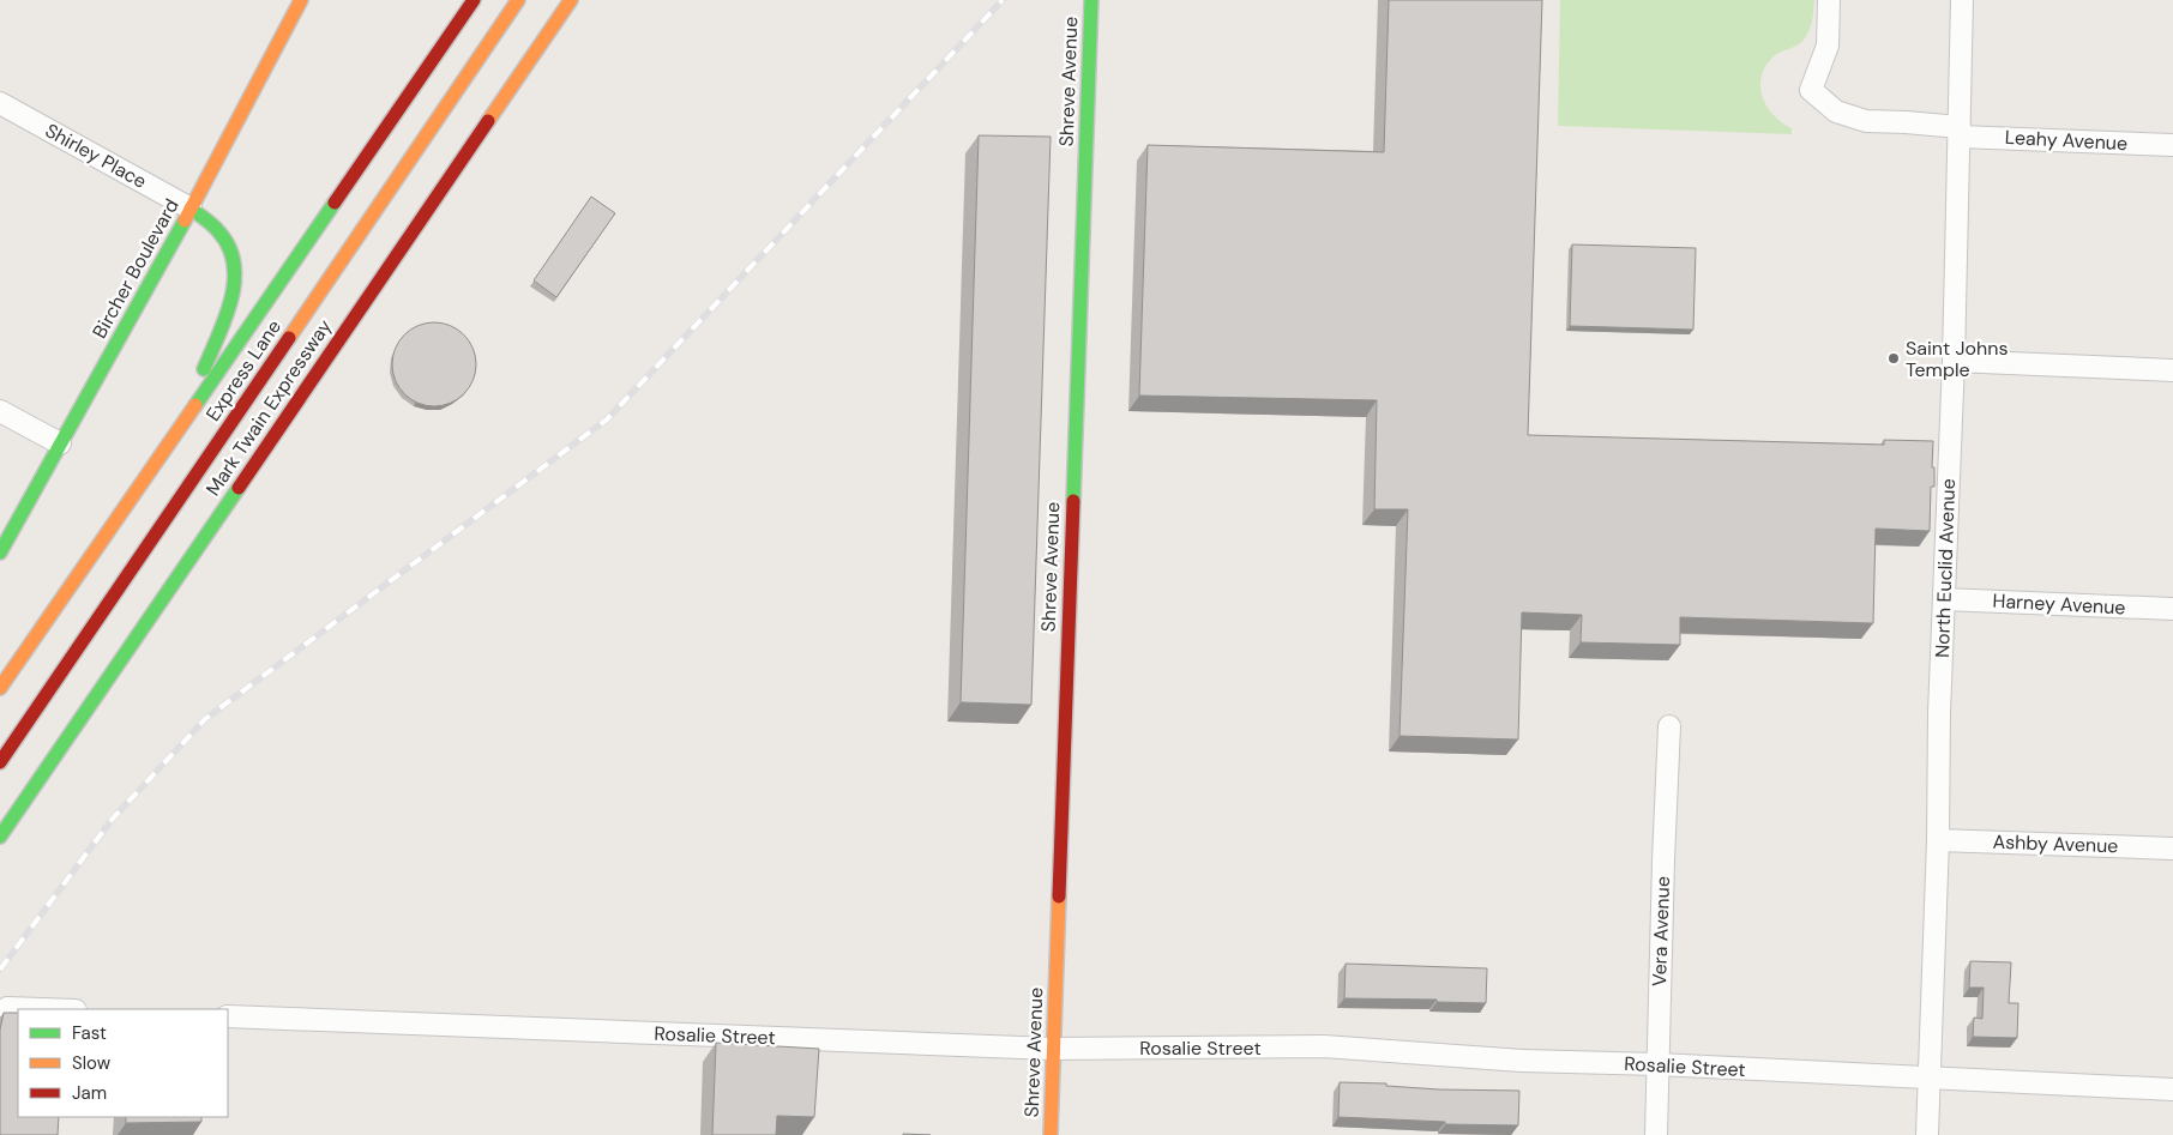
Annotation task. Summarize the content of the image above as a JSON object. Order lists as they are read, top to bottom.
{
  "streets": {
    "main road": [
      "Shreve Avenue",
      "Bircher Boulevard",
      "Express Lane",
      "Mark Twain Expressway"
    ],
    "street": [
      "Leahy Avenue",
      "Shirley Place",
      "North Euclid Avenue",
      "Harney Avenue",
      "Ashby Avenue",
      "Vera Avenue",
      "Rosalie Street"
    ]
  },
  "crossings": [
    ["Shreve Avenue", "Rosalie Street"],
    ["Leahy Avenue", "North Euclid Avenue"],
    ["Shirley Place", "Bircher Boulevard"],
    ["North Euclid Avenue", "Harney Avenue"],
    ["North Euclid Avenue", "Ashby Avenue"],
    ["North Euclid Avenue", "Rosalie Street"],
    ["Vera Avenue", "Rosalie Street"]
  ],
  "places": ["Saint Johns Temple"],
  "legend": ["Fast", "Slow", "Jam"]
}
